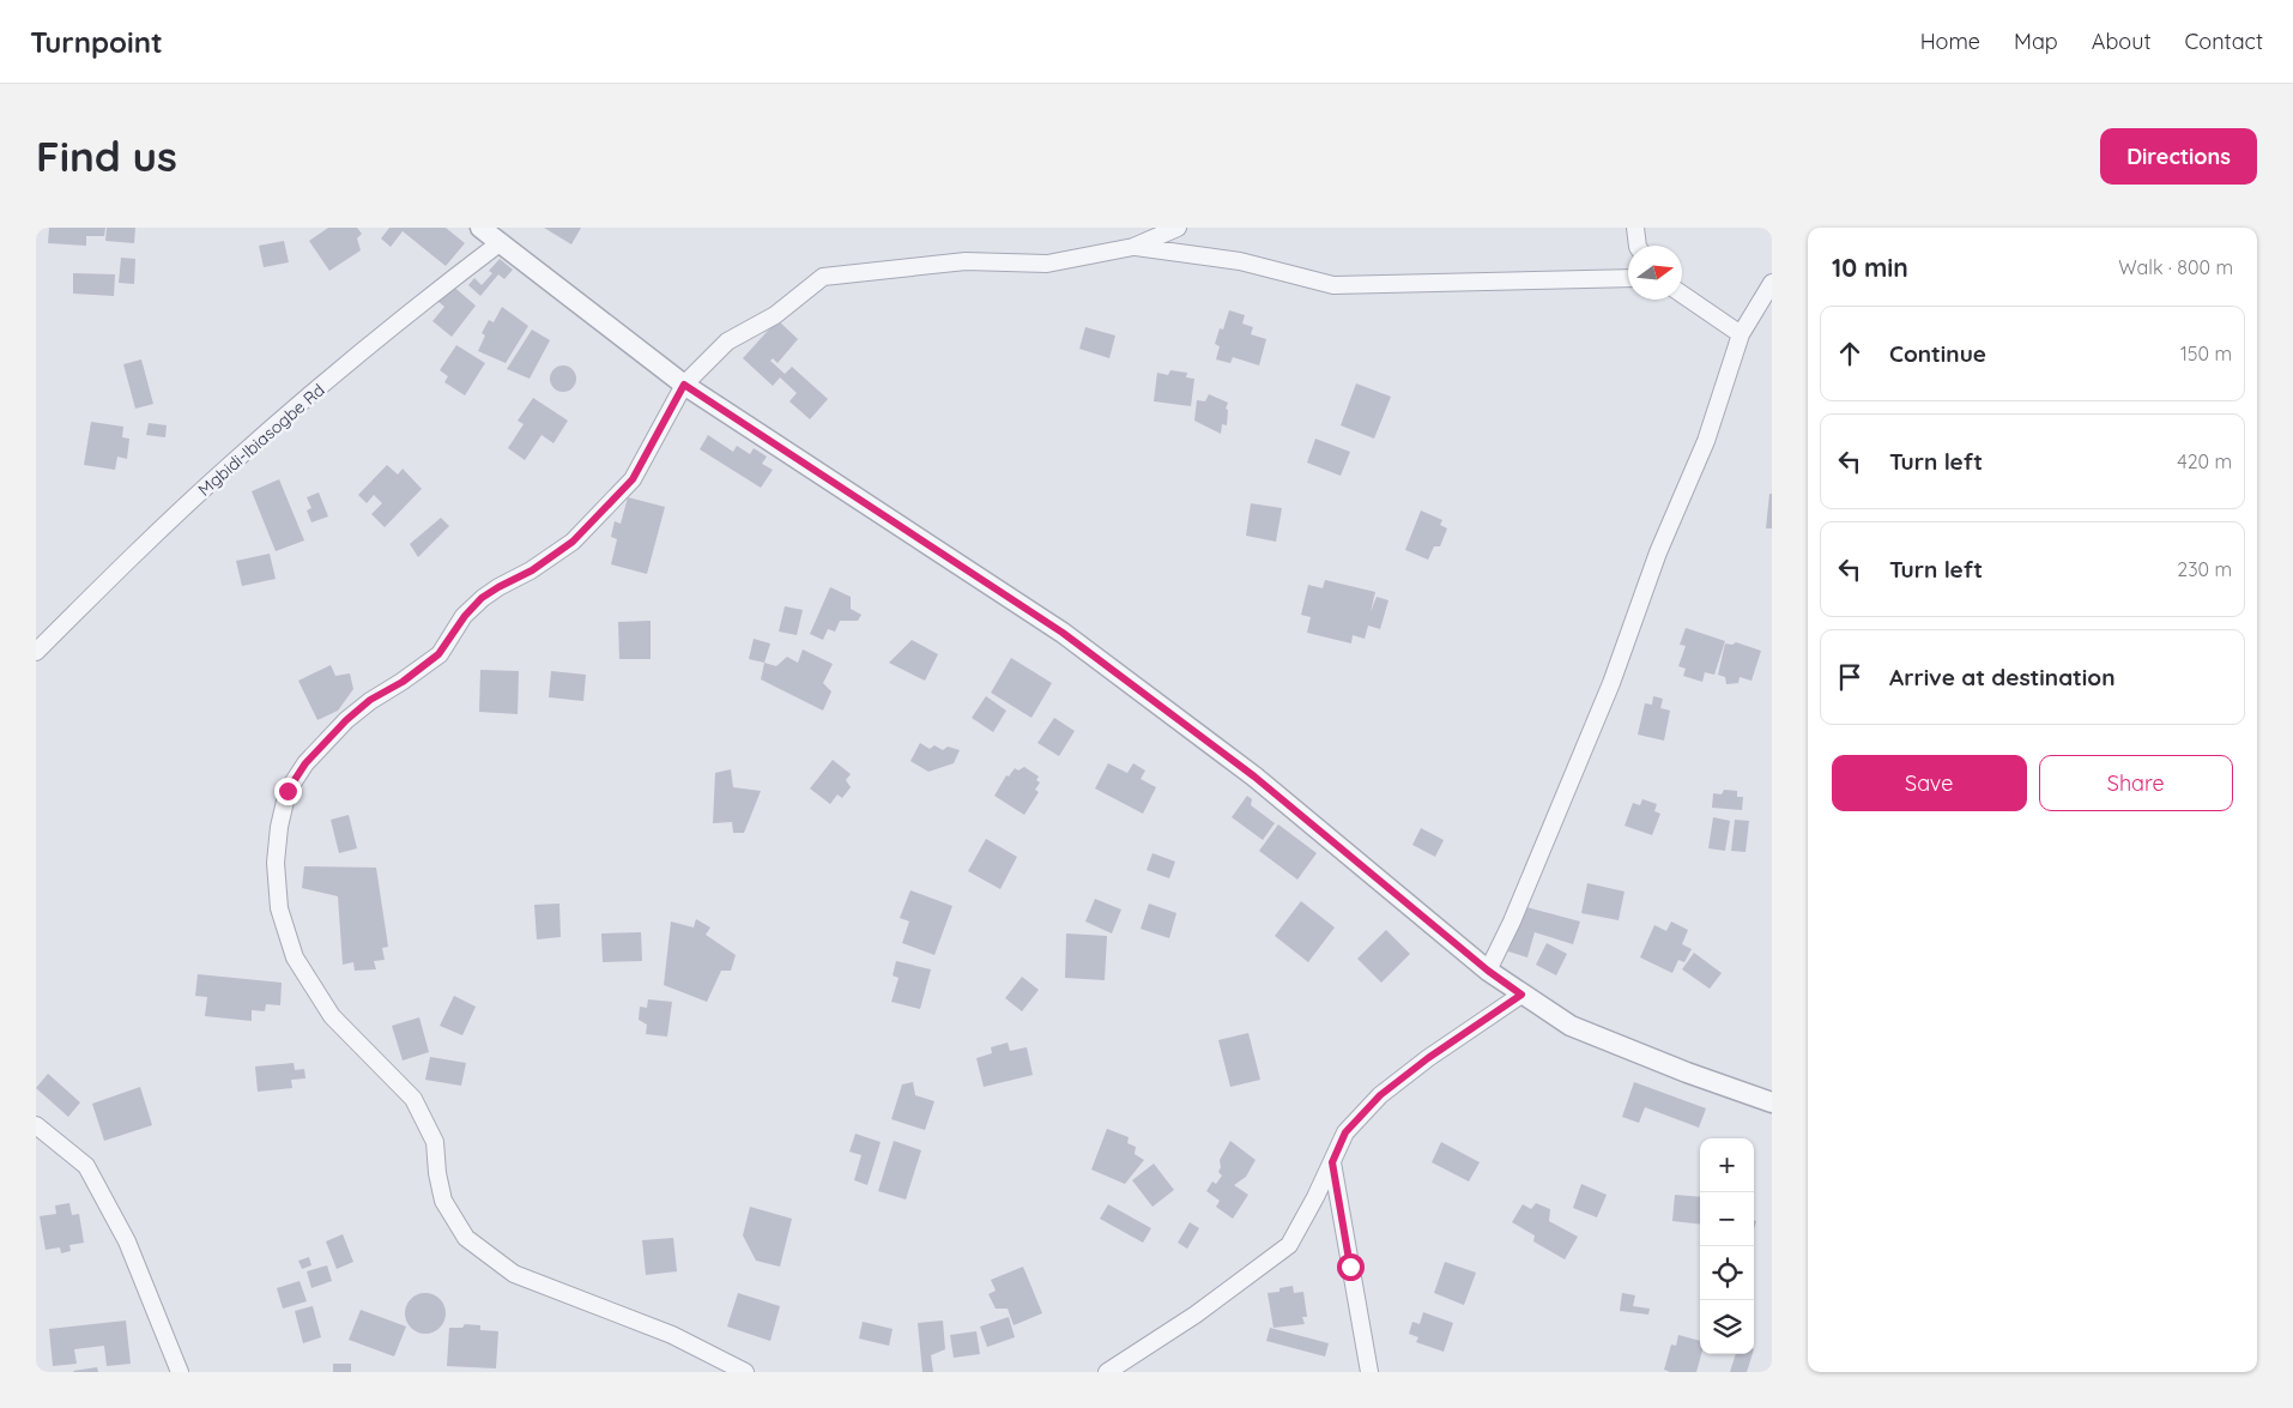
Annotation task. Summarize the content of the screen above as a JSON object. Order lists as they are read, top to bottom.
{
  "streets": {
    "street": ["Mgbidi-Ibiasogbe Rd"]
  },
  "north": "right",
  "page": {
    "header": "Turnpoint",
    "nav": [
      "Home",
      "Map",
      "About",
      "Contact"
    ],
    "buttons": [
      "Directions",
      ["Save", "Share"]
    ],
    "title": "Find us",
    "heading": ["10 min", "Walk · 800 m"],
    "list": [
      ["Continue", "150 m"],
      ["Turn left", "420 m"],
      ["Turn left", "230 m"],
      "Arrive at destination"
    ],
    "map_buttons": ["+", "−"]
  }
}
